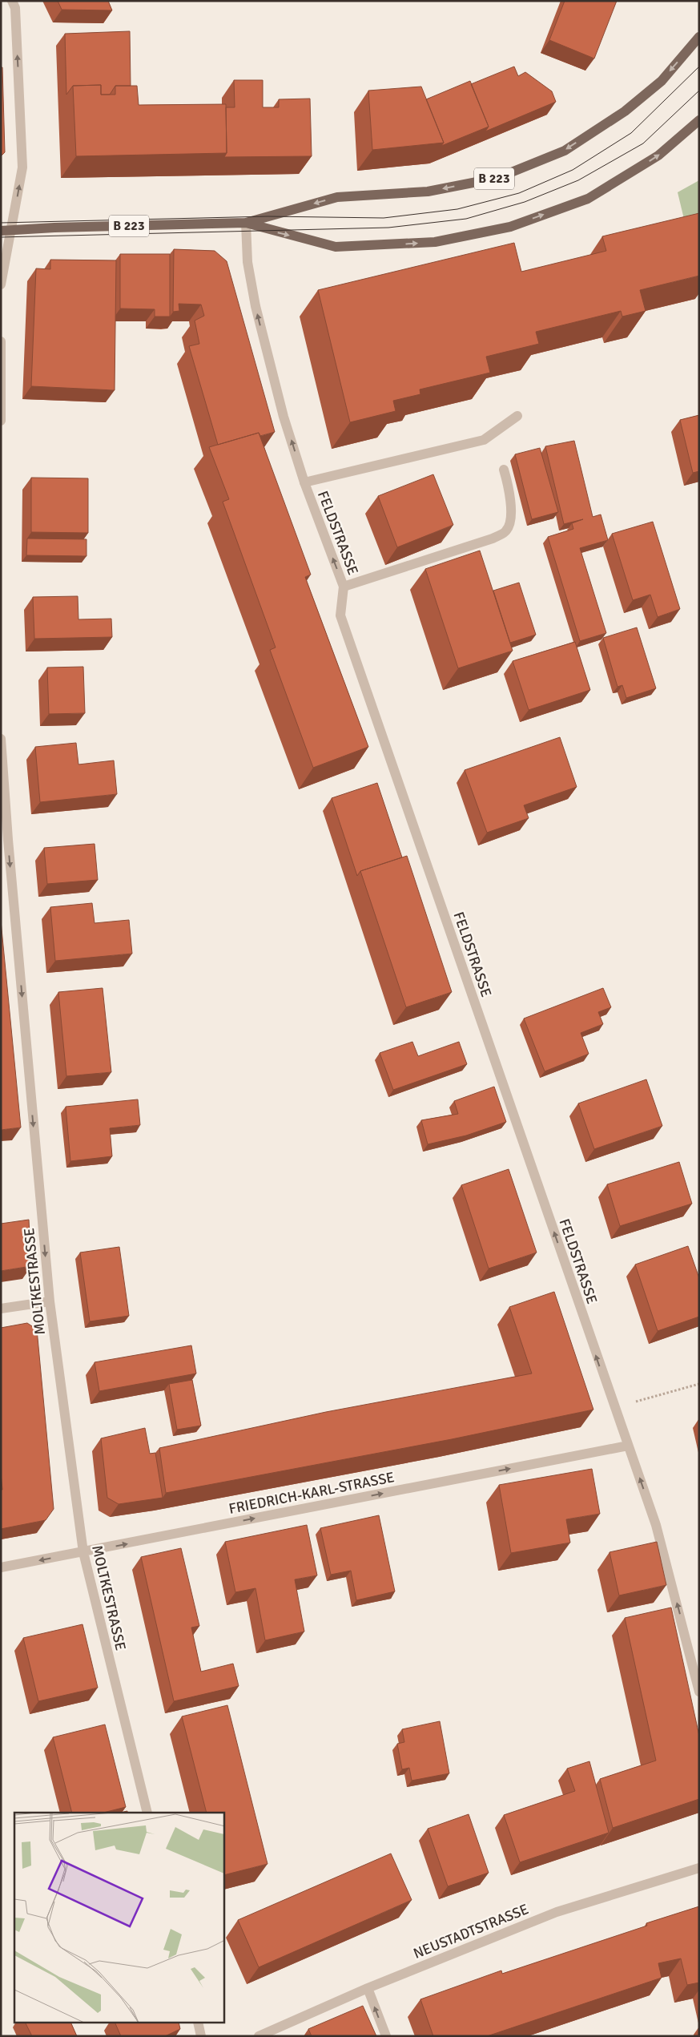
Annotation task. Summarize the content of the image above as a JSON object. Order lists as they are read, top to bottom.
{
  "streets": {
    "main road": ["B 223"],
    "street": [
      "FELDSTRASSE",
      "MOLTKESTRASSE",
      "FRIEDRICH-KARL-STRASSE",
      "NEUSTADTSTRASSE"
    ]
  },
  "crossings": [
    ["B 223", "FELDSTRASSE"],
    ["FELDSTRASSE", "FRIEDRICH-KARL-STRASSE"],
    ["MOLTKESTRASSE", "FRIEDRICH-KARL-STRASSE"]
  ],
  "one_way": ["FELDSTRASSE", "MOLTKESTRASSE"]
}
